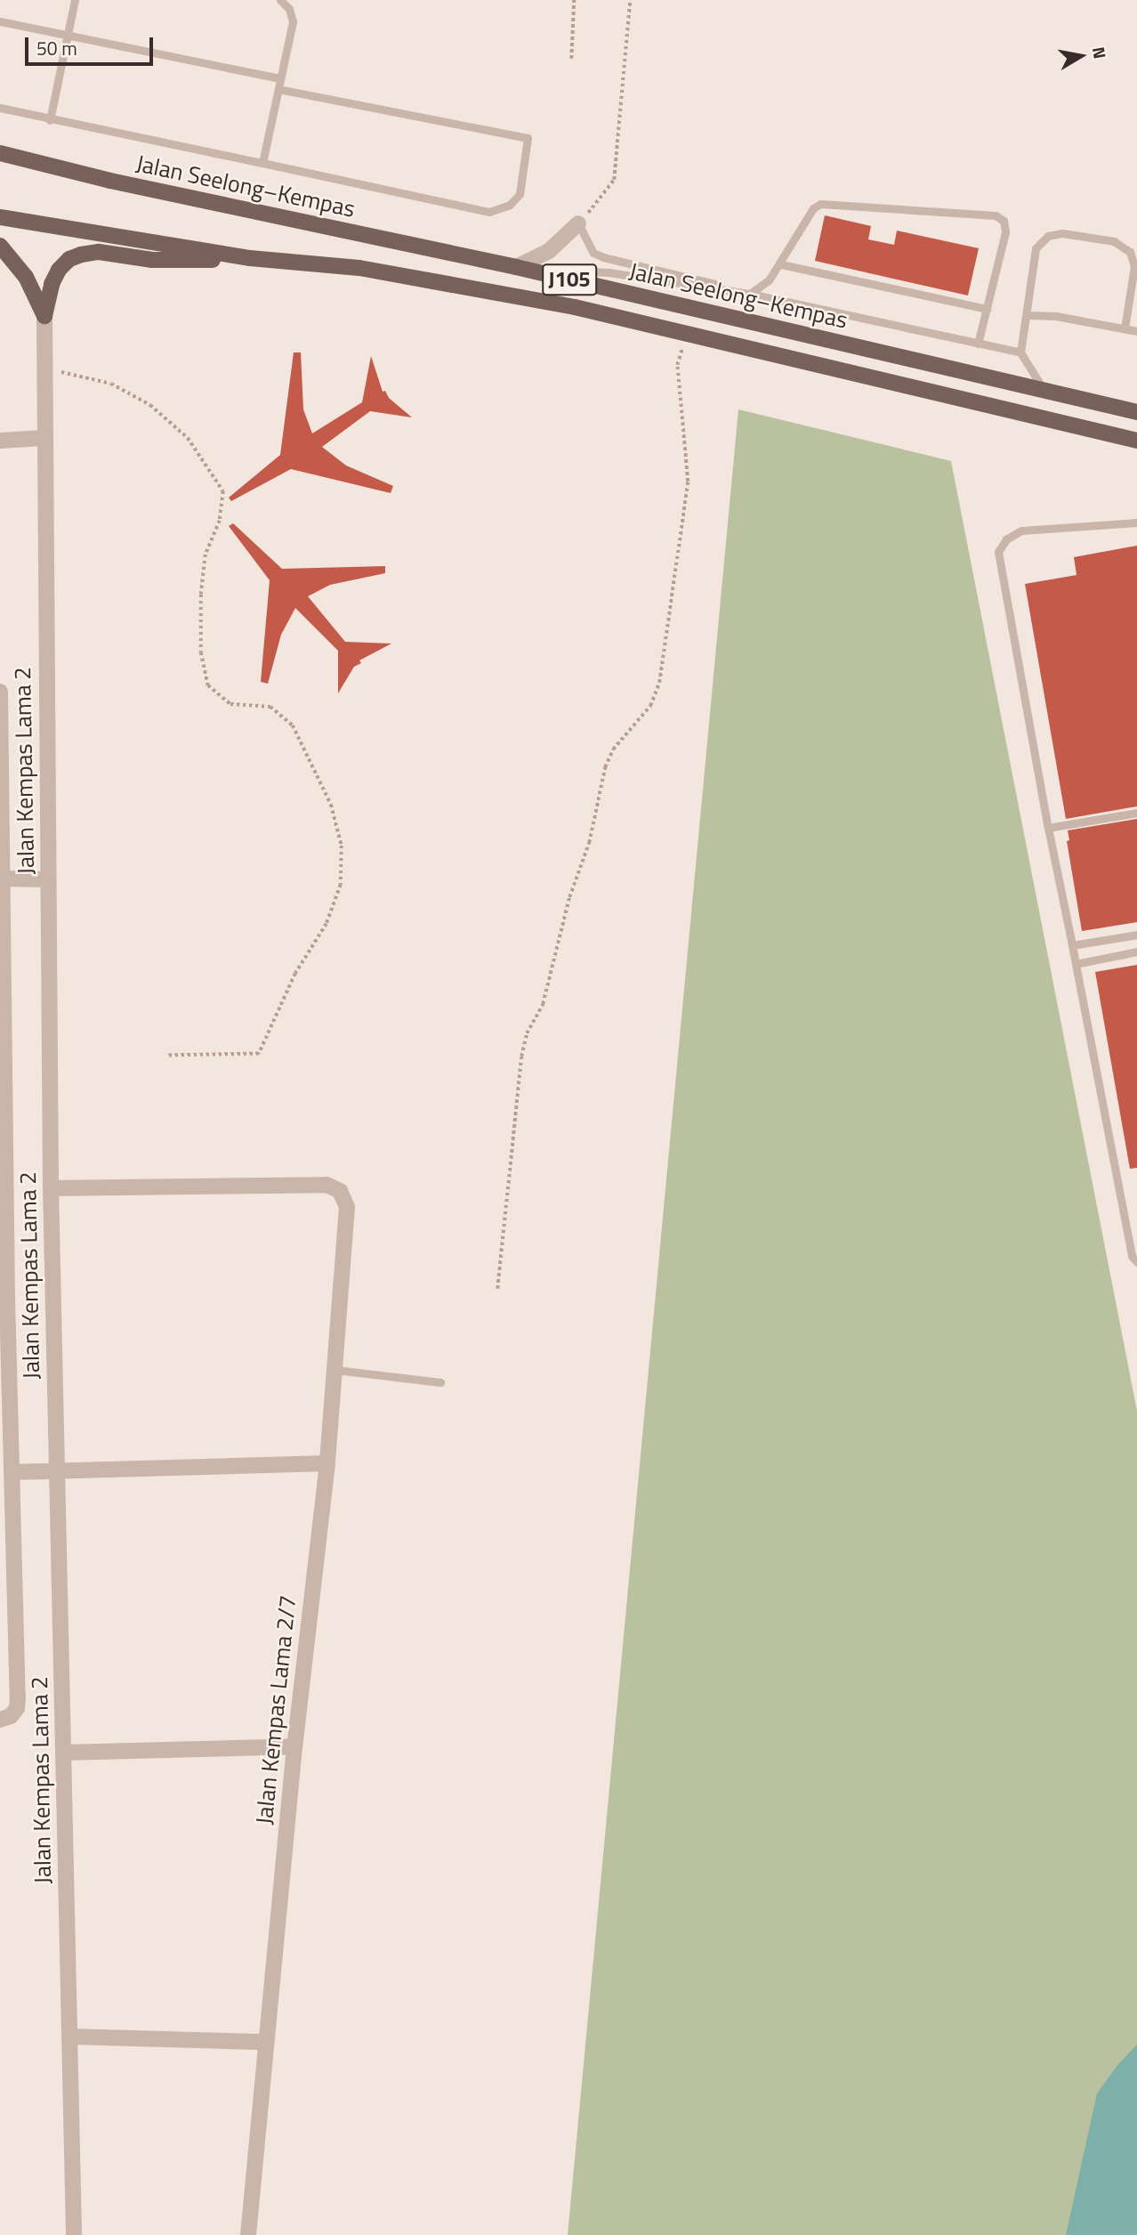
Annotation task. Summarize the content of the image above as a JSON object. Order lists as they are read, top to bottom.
{
  "streets": {
    "main road": ["Jalan Seelong–Kempas", "J105"],
    "street": ["Jalan Kempas Lama 2", "Jalan Kempas Lama 2/7"]
  },
  "crossings": [
    ["Jalan Kempas Lama 2", "Jalan Kempas Lama 2/7"]
  ],
  "scale_bar": "50 m",
  "north": "right"
}
